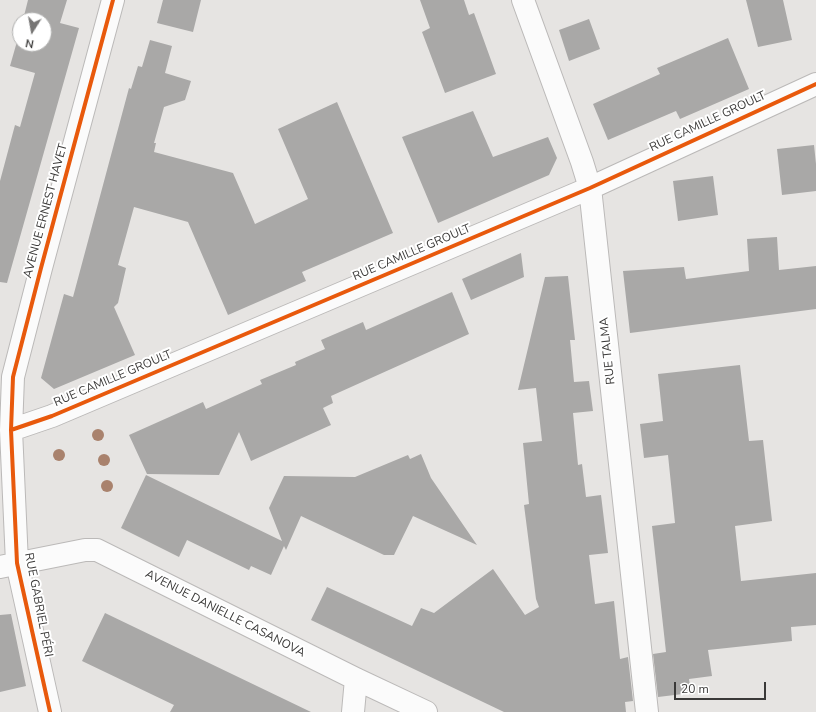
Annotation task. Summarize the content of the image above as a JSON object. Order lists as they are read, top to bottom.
{
  "streets": {
    "street": [
      "RUE CAMILLE GROULT",
      "AVENUE ERNEST HAVET",
      "RUE TALMA",
      "RUE GABRIEL PÉRI",
      "AVENUE DANIELLE CASANOVA"
    ]
  },
  "crossings": [
    ["RUE CAMILLE GROULT", "AVENUE ERNEST HAVET"],
    ["RUE CAMILLE GROULT", "RUE TALMA"],
    ["RUE CAMILLE GROULT", "RUE GABRIEL PÉRI"],
    ["AVENUE ERNEST HAVET", "RUE GABRIEL PÉRI"],
    ["RUE GABRIEL PÉRI", "AVENUE DANIELLE CASANOVA"]
  ],
  "scale_bar": "20 m",
  "north": "bottom"
}
